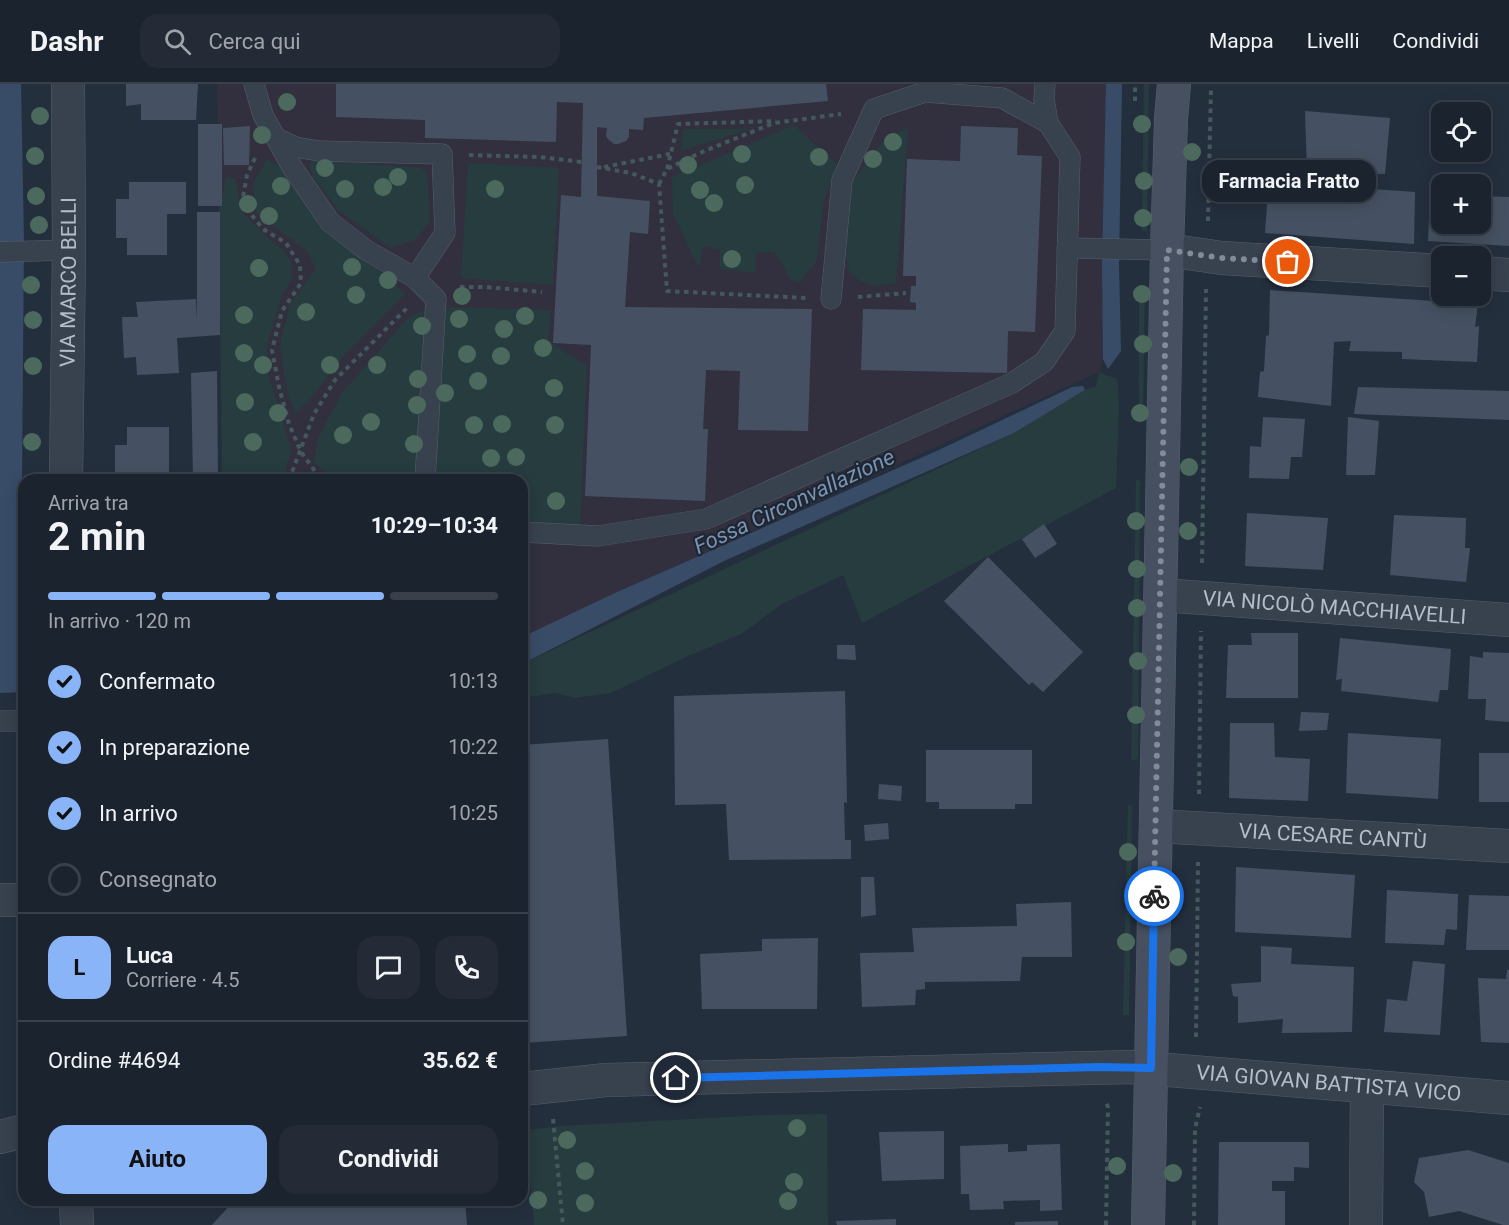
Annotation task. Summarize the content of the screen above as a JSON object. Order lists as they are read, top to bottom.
{
  "streets": {
    "street": [
      "VIA MARCO BELLI",
      "VIA NICOLÒ MACCHIAVELLI",
      "VIA CESARE CANTÙ",
      "VIA GIOVAN BATTISTA VICO"
    ]
  },
  "water": ["Fossa Circonvallazione"],
  "places": ["Farmacia Fratto"],
  "page": {
    "header": "Dashr",
    "search": "Cerca qui",
    "nav": ["Mappa", "Livelli", "Condividi"],
    "map_buttons": ["+", "−"],
    "bubble": "Farmacia Fratto",
    "heading": ["2 min", "Arriva tra", "10:29–10:34"],
    "panel": [
      "Luca",
      "Corriere · 4.5",
      "Ordine #4694",
      "35.62 €"
    ],
    "bar": "In arrivo · 120 m",
    "list": [
      ["Confermato", "10:13"],
      ["In preparazione", "10:22"],
      ["In arrivo", "10:25"],
      "Consegnato"
    ],
    "round": "L",
    "buttons": ["Aiuto", "Condividi"]
  }
}
